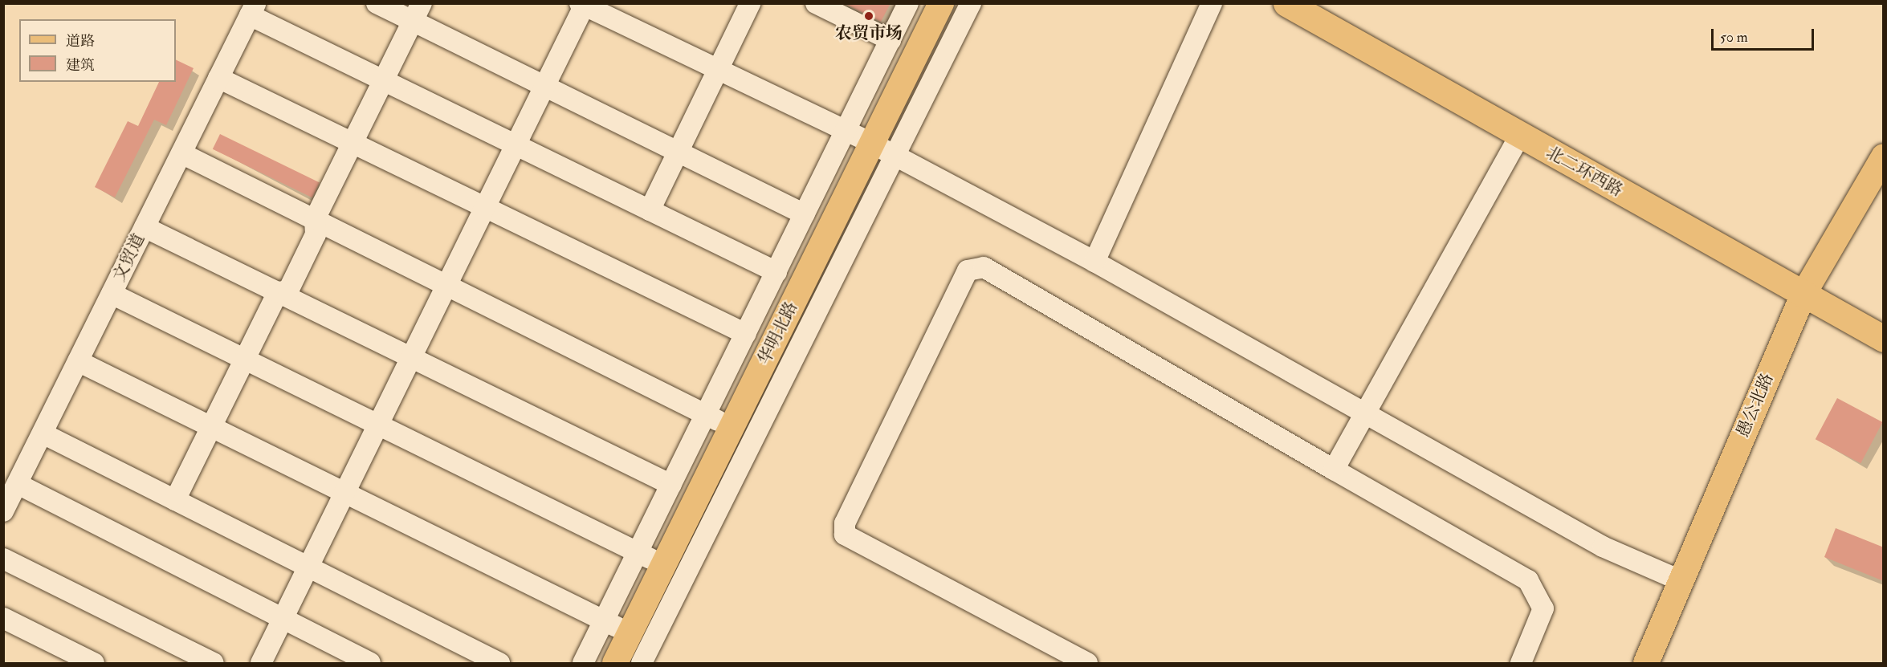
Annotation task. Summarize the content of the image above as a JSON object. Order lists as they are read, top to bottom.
{
  "streets": {
    "highway": ["北二环西路"],
    "main road": ["华明北路", "愚公北路"],
    "street": ["文贸道"]
  },
  "crossings": [
    ["北二环西路", "愚公北路"]
  ],
  "places": ["农贸市场"],
  "legend": ["道路", "建筑"],
  "scale_bar": "50 m"
}
